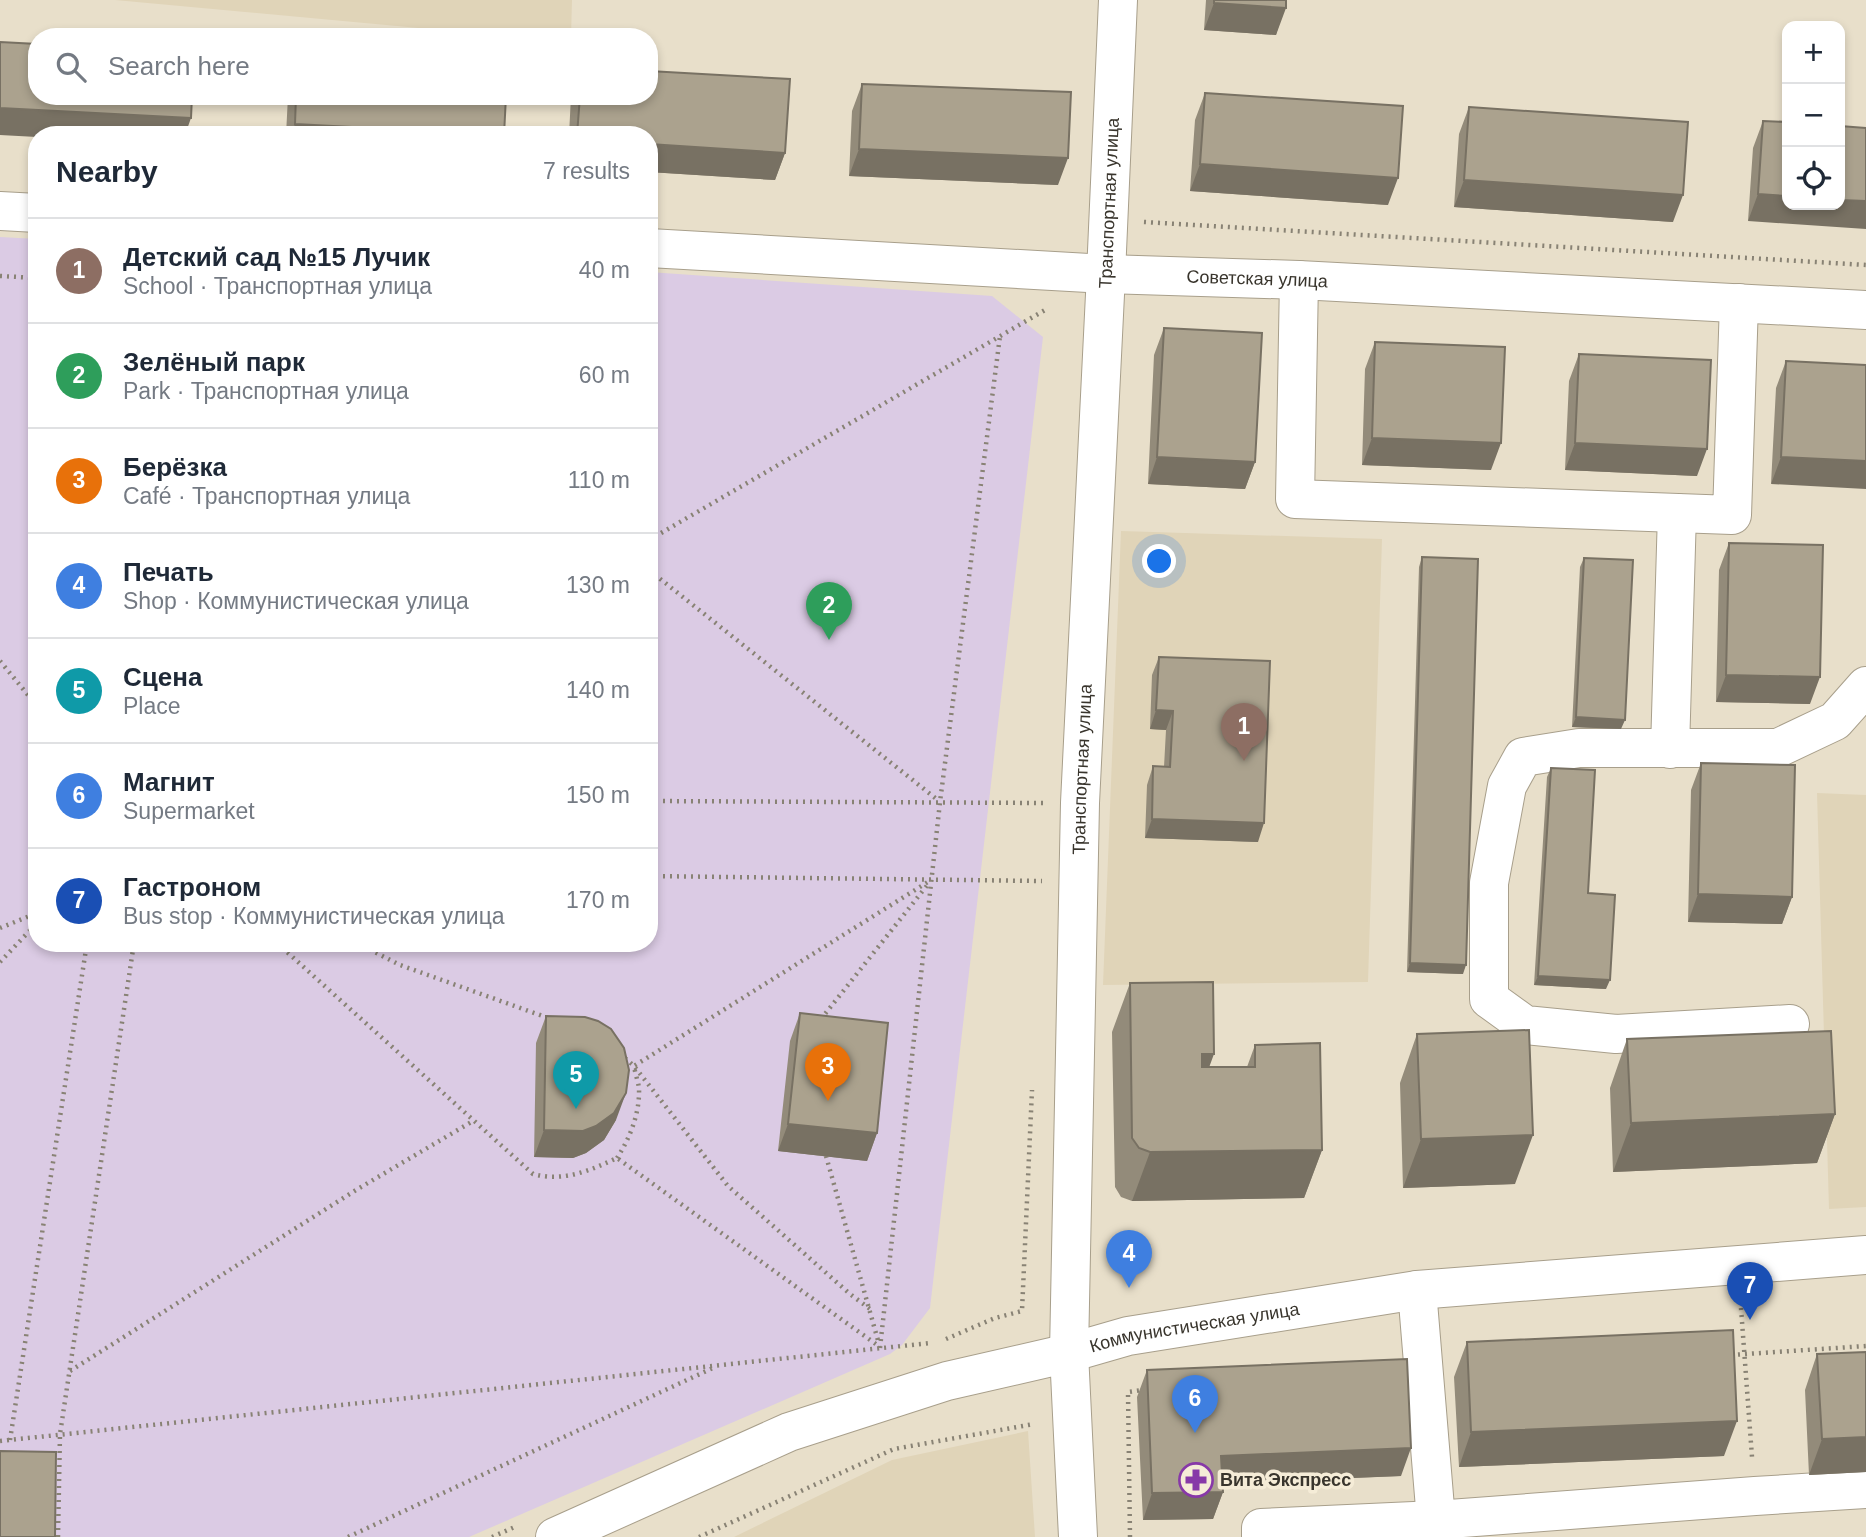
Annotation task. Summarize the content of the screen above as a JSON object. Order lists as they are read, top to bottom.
{
  "streets": {
    "street": ["Транспортная улица", "Советская улица", "Коммунистическая улица"]
  },
  "crossings": [
    ["Транспортная улица", "Советская улица"],
    ["Транспортная улица", "Коммунистическая улица"]
  ],
  "places": {
    "pharmacy": ["Вита Экспресс"]
  },
  "page": {
    "map_buttons": ["+", "−"],
    "search": "Search here",
    "heading": ["Nearby", "7 results"],
    "list": [
      {
        "mark": "1",
        "name": "Детский сад №15 Лучик",
        "note": "School · Транспортная улица",
        "value": "40 m"
      },
      {
        "mark": "2",
        "name": "Зелёный парк",
        "note": "Park · Транспортная улица",
        "value": "60 m"
      },
      {
        "mark": "3",
        "name": "Берёзка",
        "note": "Café · Транспортная улица",
        "value": "110 m"
      },
      {
        "mark": "4",
        "name": "Печать",
        "note": "Shop · Коммунистическая улица",
        "value": "130 m"
      },
      {
        "mark": "5",
        "name": "Сцена",
        "note": "Place",
        "value": "140 m"
      },
      {
        "mark": "6",
        "name": "Магнит",
        "note": "Supermarket",
        "value": "150 m"
      },
      {
        "mark": "7",
        "name": "Гастроном",
        "note": "Bus stop · Коммунистическая улица",
        "value": "170 m"
      }
    ],
    "pins": [
      "2",
      "1",
      "3",
      "5",
      "4",
      "7",
      "6"
    ]
  }
}
